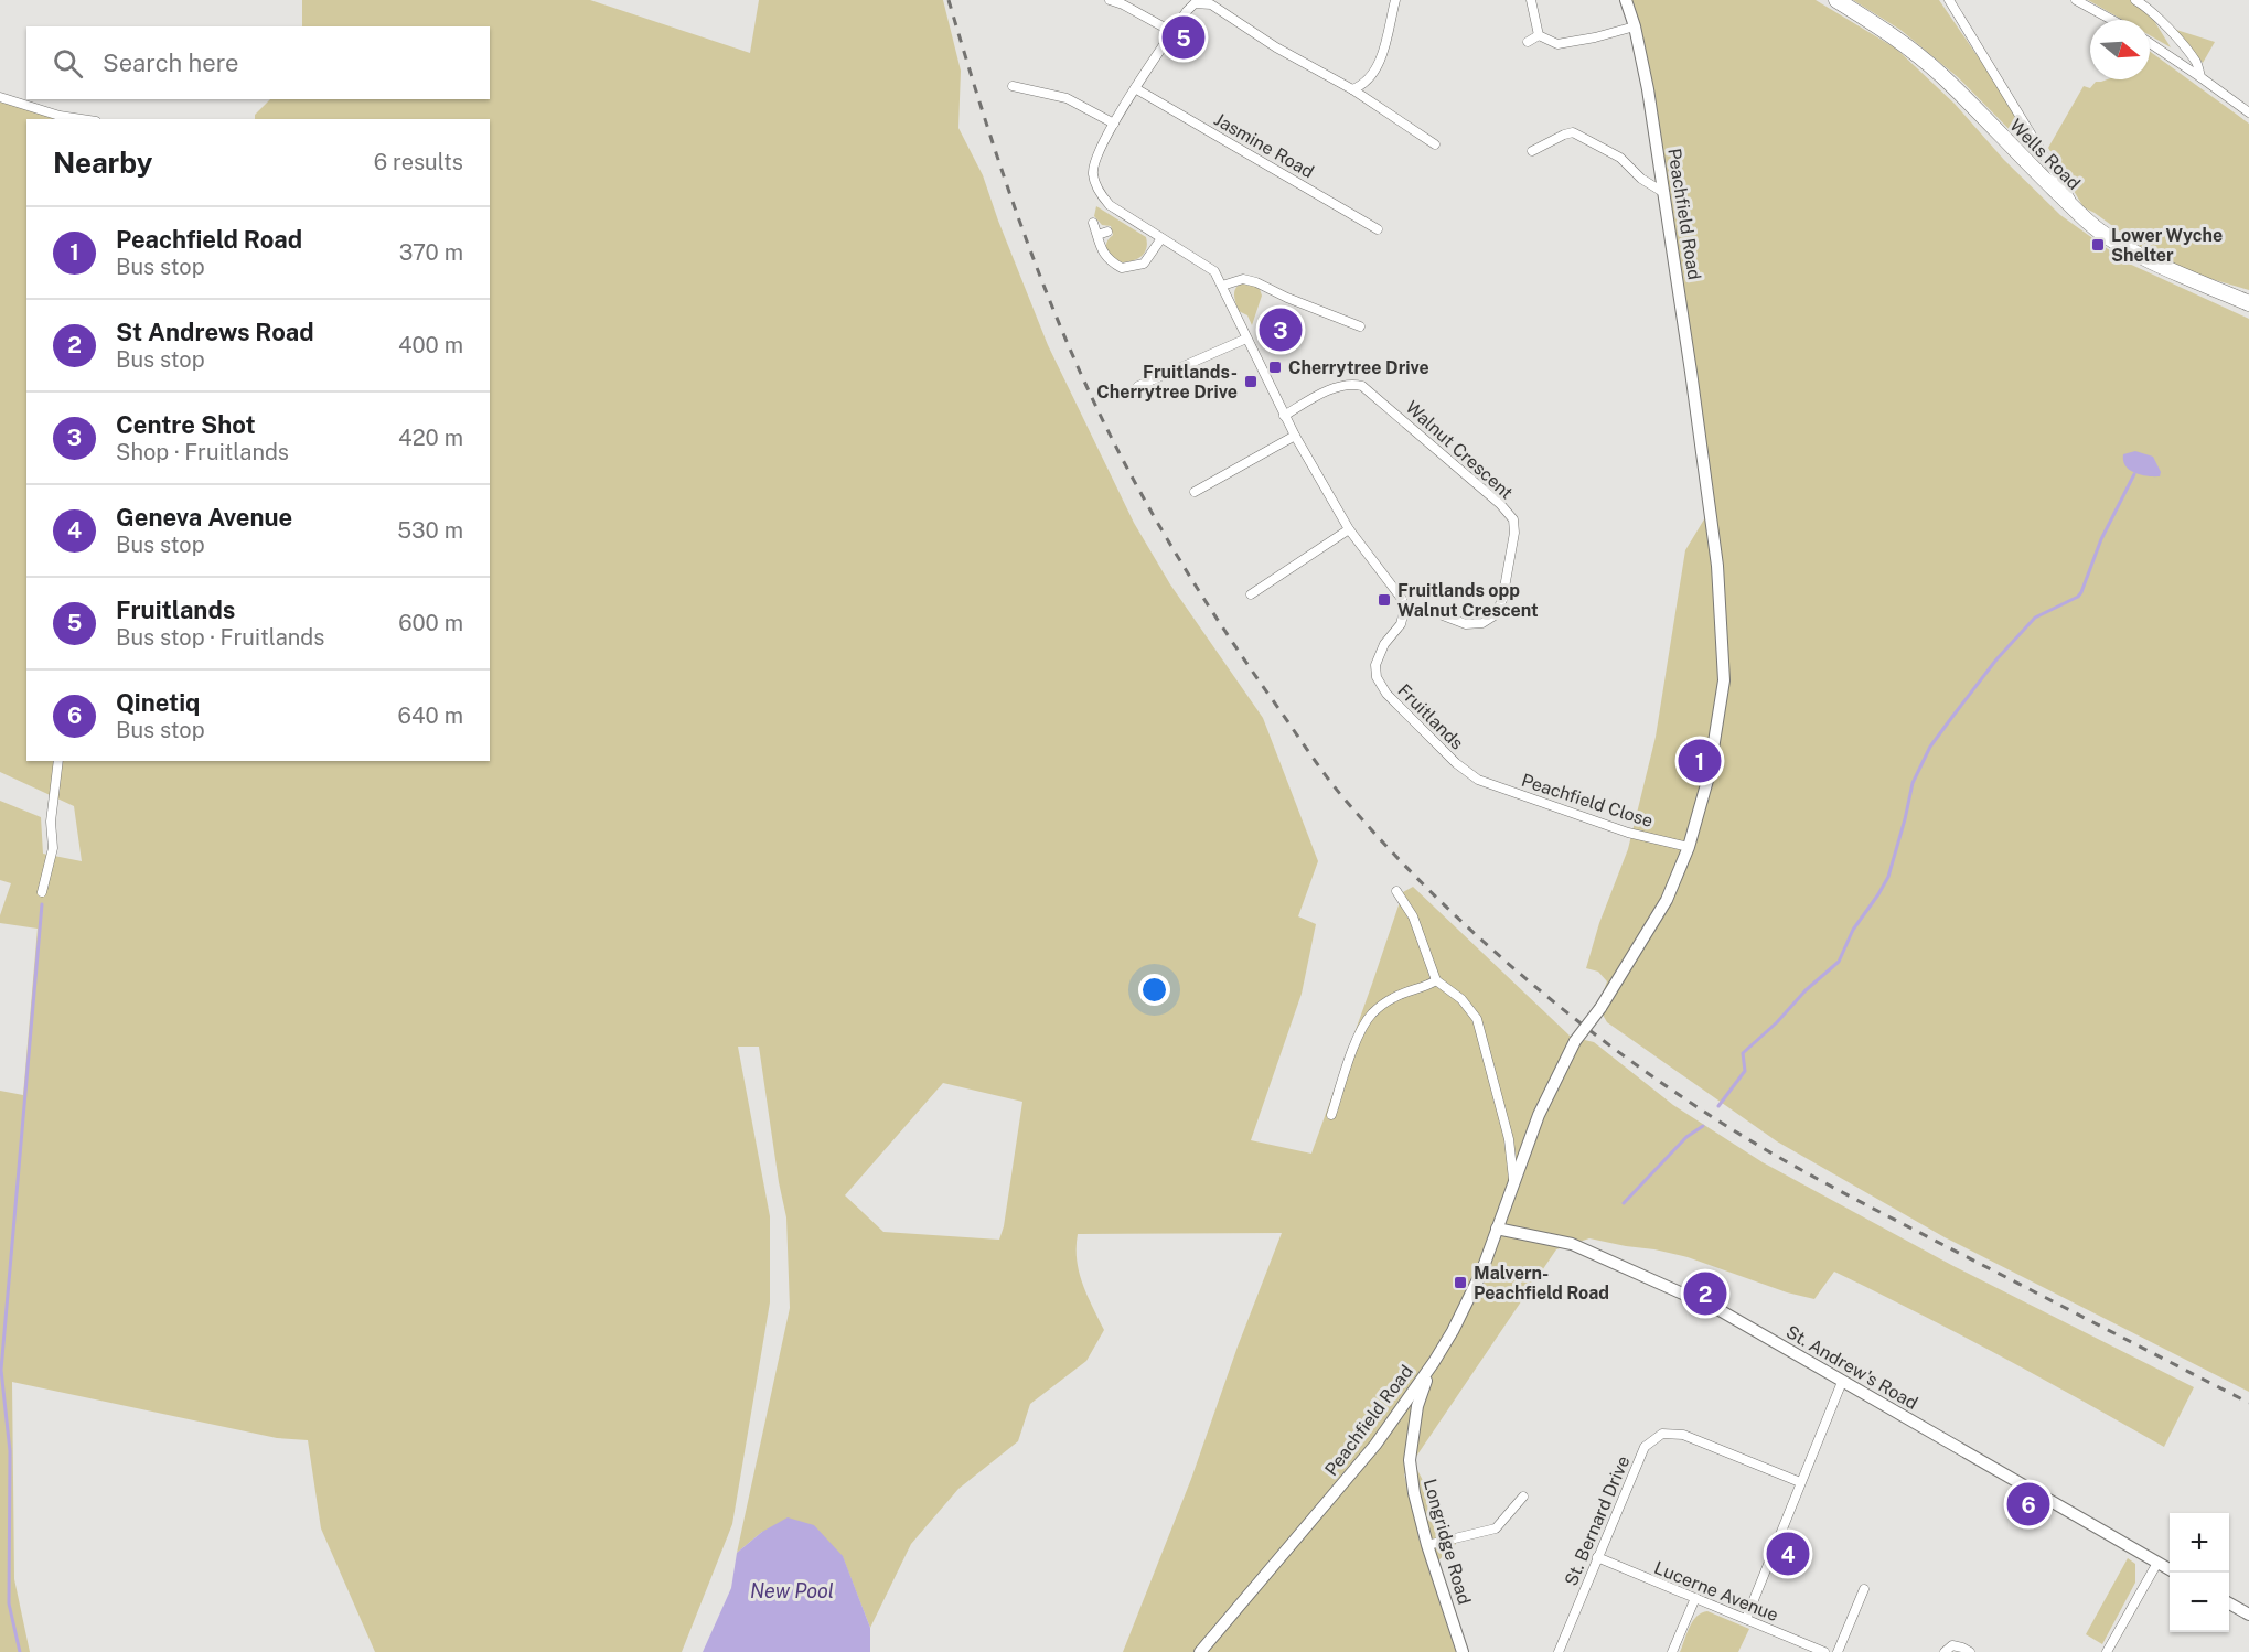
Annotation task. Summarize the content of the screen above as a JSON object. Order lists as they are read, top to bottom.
{
  "streets": {
    "highway": ["Wells Road"],
    "street": [
      "Jasmine Road",
      "Peachfield Road",
      "Walnut Crescent",
      "Fruitlands",
      "Peachfield Close",
      "St. Andrew's Road",
      "St. Bernard Drive",
      "Longridge Road",
      "Lucerne Avenue"
    ]
  },
  "crossings": [
    ["Peachfield Road", "Peachfield Close"],
    ["Peachfield Road", "St. Andrew's Road"],
    ["Peachfield Road", "Longridge Road"],
    ["Walnut Crescent", "Fruitlands"],
    ["Fruitlands", "Peachfield Close"],
    ["St. Bernard Drive", "Lucerne Avenue"]
  ],
  "water": ["New Pool"],
  "places": {
    "transit": [
      "Lower Wyche Shelter",
      "Cherrytree Drive",
      "Fruitlands- Cherrytree Drive",
      "Fruitlands opp Walnut Crescent",
      "Malvern- Peachfield Road"
    ]
  },
  "north": "right",
  "page": {
    "pins": [
      "5",
      "3",
      "1",
      "2",
      "6",
      "4"
    ],
    "search": "Search here",
    "heading": ["Nearby", "6 results"],
    "list": [
      {
        "mark": "1",
        "name": "Peachfield Road",
        "note": "Bus stop",
        "value": "370 m"
      },
      {
        "mark": "2",
        "name": "St Andrews Road",
        "note": "Bus stop",
        "value": "400 m"
      },
      {
        "mark": "3",
        "name": "Centre Shot",
        "note": "Shop · Fruitlands",
        "value": "420 m"
      },
      {
        "mark": "4",
        "name": "Geneva Avenue",
        "note": "Bus stop",
        "value": "530 m"
      },
      {
        "mark": "5",
        "name": "Fruitlands",
        "note": "Bus stop · Fruitlands",
        "value": "600 m"
      },
      {
        "mark": "6",
        "name": "Qinetiq",
        "note": "Bus stop",
        "value": "640 m"
      }
    ],
    "map_buttons": ["+", "−"]
  }
}
